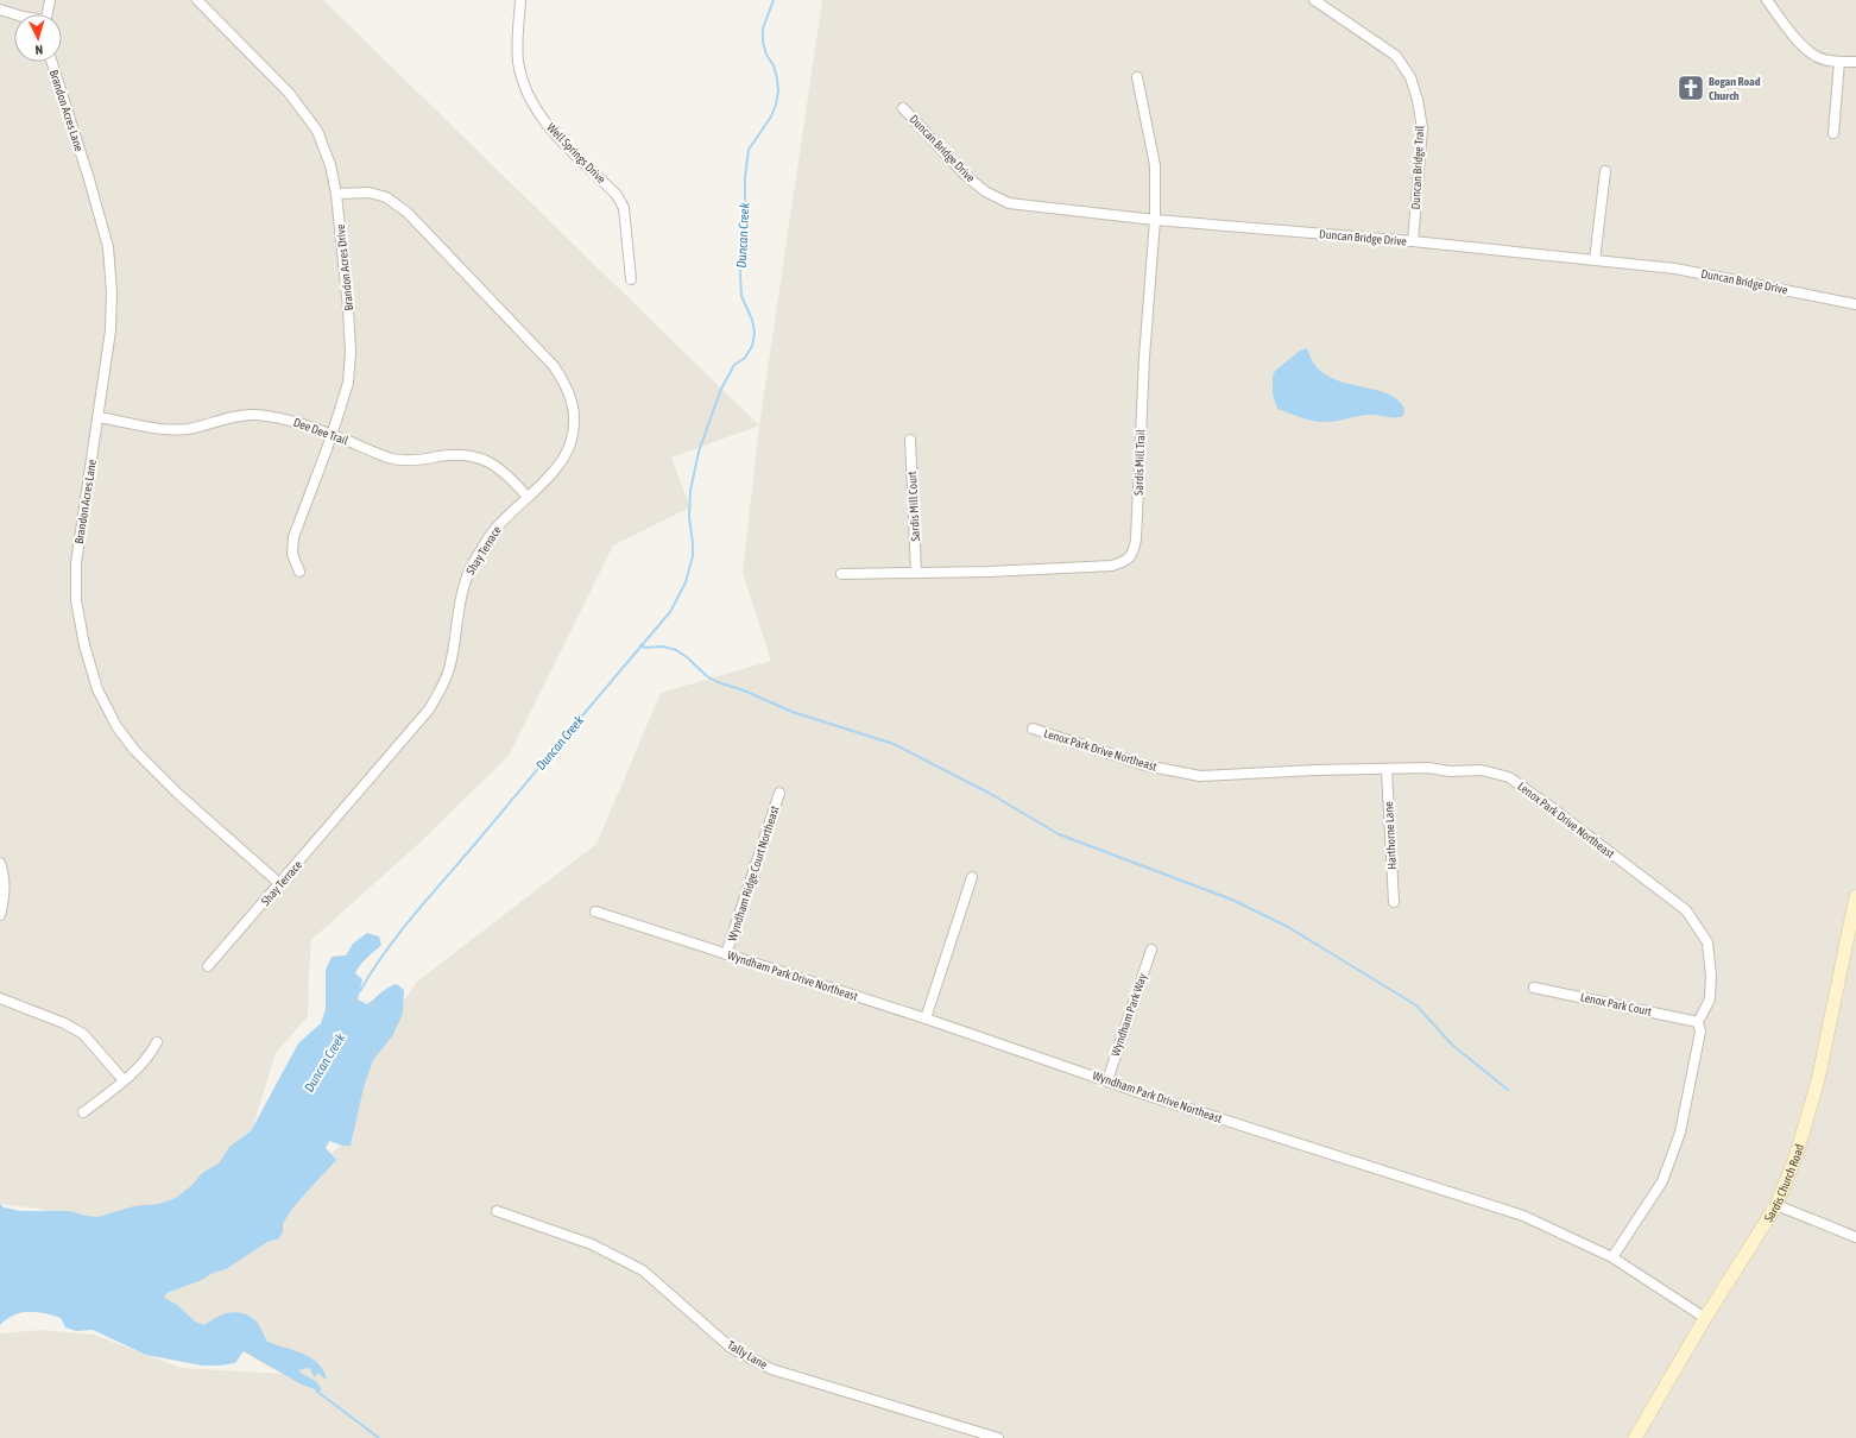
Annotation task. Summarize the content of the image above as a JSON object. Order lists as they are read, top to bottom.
{
  "streets": {
    "street": [
      "Brandon Acres Lane",
      "Duncan Bridge Drive",
      "Well Springs Drive",
      "Duncan Bridge Trail",
      "Brandon Acres Drive",
      "Dee Dee Trail",
      "Sardis Mill Trail",
      "Sardis Mill Court",
      "Shay Terrace",
      "Lenox Park Drive Northeast",
      "Harthorne Lane",
      "Wyndham Ridge Court Northeast",
      "Wyndham Park Drive Northeast",
      "Lenox Park Court",
      "Wyndham Park Way",
      "Sardis Church Road",
      "Tally Lane"
    ]
  },
  "crossings": [
    ["Brandon Acres Lane", "Dee Dee Trail"],
    ["Brandon Acres Lane", "Shay Terrace"],
    ["Duncan Bridge Drive", "Duncan Bridge Trail"],
    ["Duncan Bridge Drive", "Sardis Mill Trail"],
    ["Brandon Acres Drive", "Dee Dee Trail"],
    ["Brandon Acres Drive", "Shay Terrace"],
    ["Dee Dee Trail", "Shay Terrace"],
    ["Sardis Mill Trail", "Sardis Mill Court"],
    ["Lenox Park Drive Northeast", "Harthorne Lane"],
    ["Lenox Park Drive Northeast", "Wyndham Park Drive Northeast"],
    ["Lenox Park Drive Northeast", "Lenox Park Court"],
    ["Wyndham Ridge Court Northeast", "Wyndham Park Drive Northeast"],
    ["Wyndham Park Drive Northeast", "Wyndham Park Way"],
    ["Wyndham Park Drive Northeast", "Sardis Church Road"]
  ],
  "water": ["Duncan Creek"],
  "places": {
    "church": ["Bogan Road Church"]
  },
  "north": "bottom"
}
